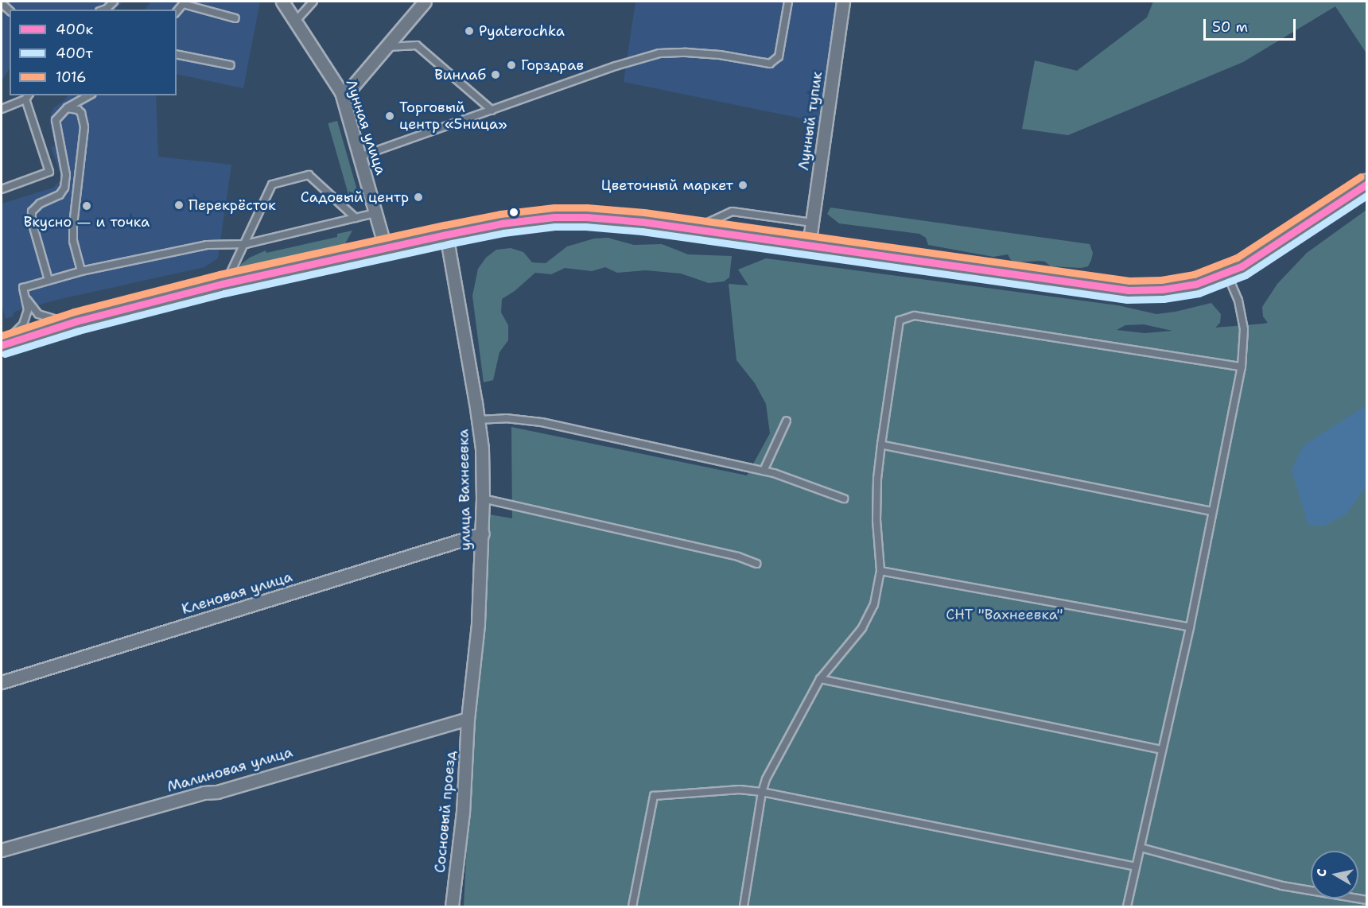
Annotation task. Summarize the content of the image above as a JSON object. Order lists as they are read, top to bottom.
{
  "streets": {
    "street": [
      "Лунный тупик",
      "Лунная улица",
      "улица Вахнеевка",
      "Кленовая улица",
      "Малиновая улица",
      "Сосновый проезд"
    ]
  },
  "crossings": [
    ["улица Вахнеевка", "Кленовая улица"],
    ["улица Вахнеевка", "Малиновая улица"],
    ["улица Вахнеевка", "Сосновый проезд"],
    ["Малиновая улица", "Сосновый проезд"]
  ],
  "parks": ["СНТ \"Вахнеевка\""],
  "places": [
    "Pyaterochka",
    "Горздрав",
    "Винлаб",
    "Торговый центр «5ница»",
    "Цветочный маркет",
    "Садовый центр",
    "Перекрёсток",
    "Вкусно — и точка"
  ],
  "lines": ["transit line 1016", "transit line 400к", "transit line 400т"],
  "legend": ["400к", "400т", "1016"],
  "scale_bar": "50 m",
  "north": "left"
}
